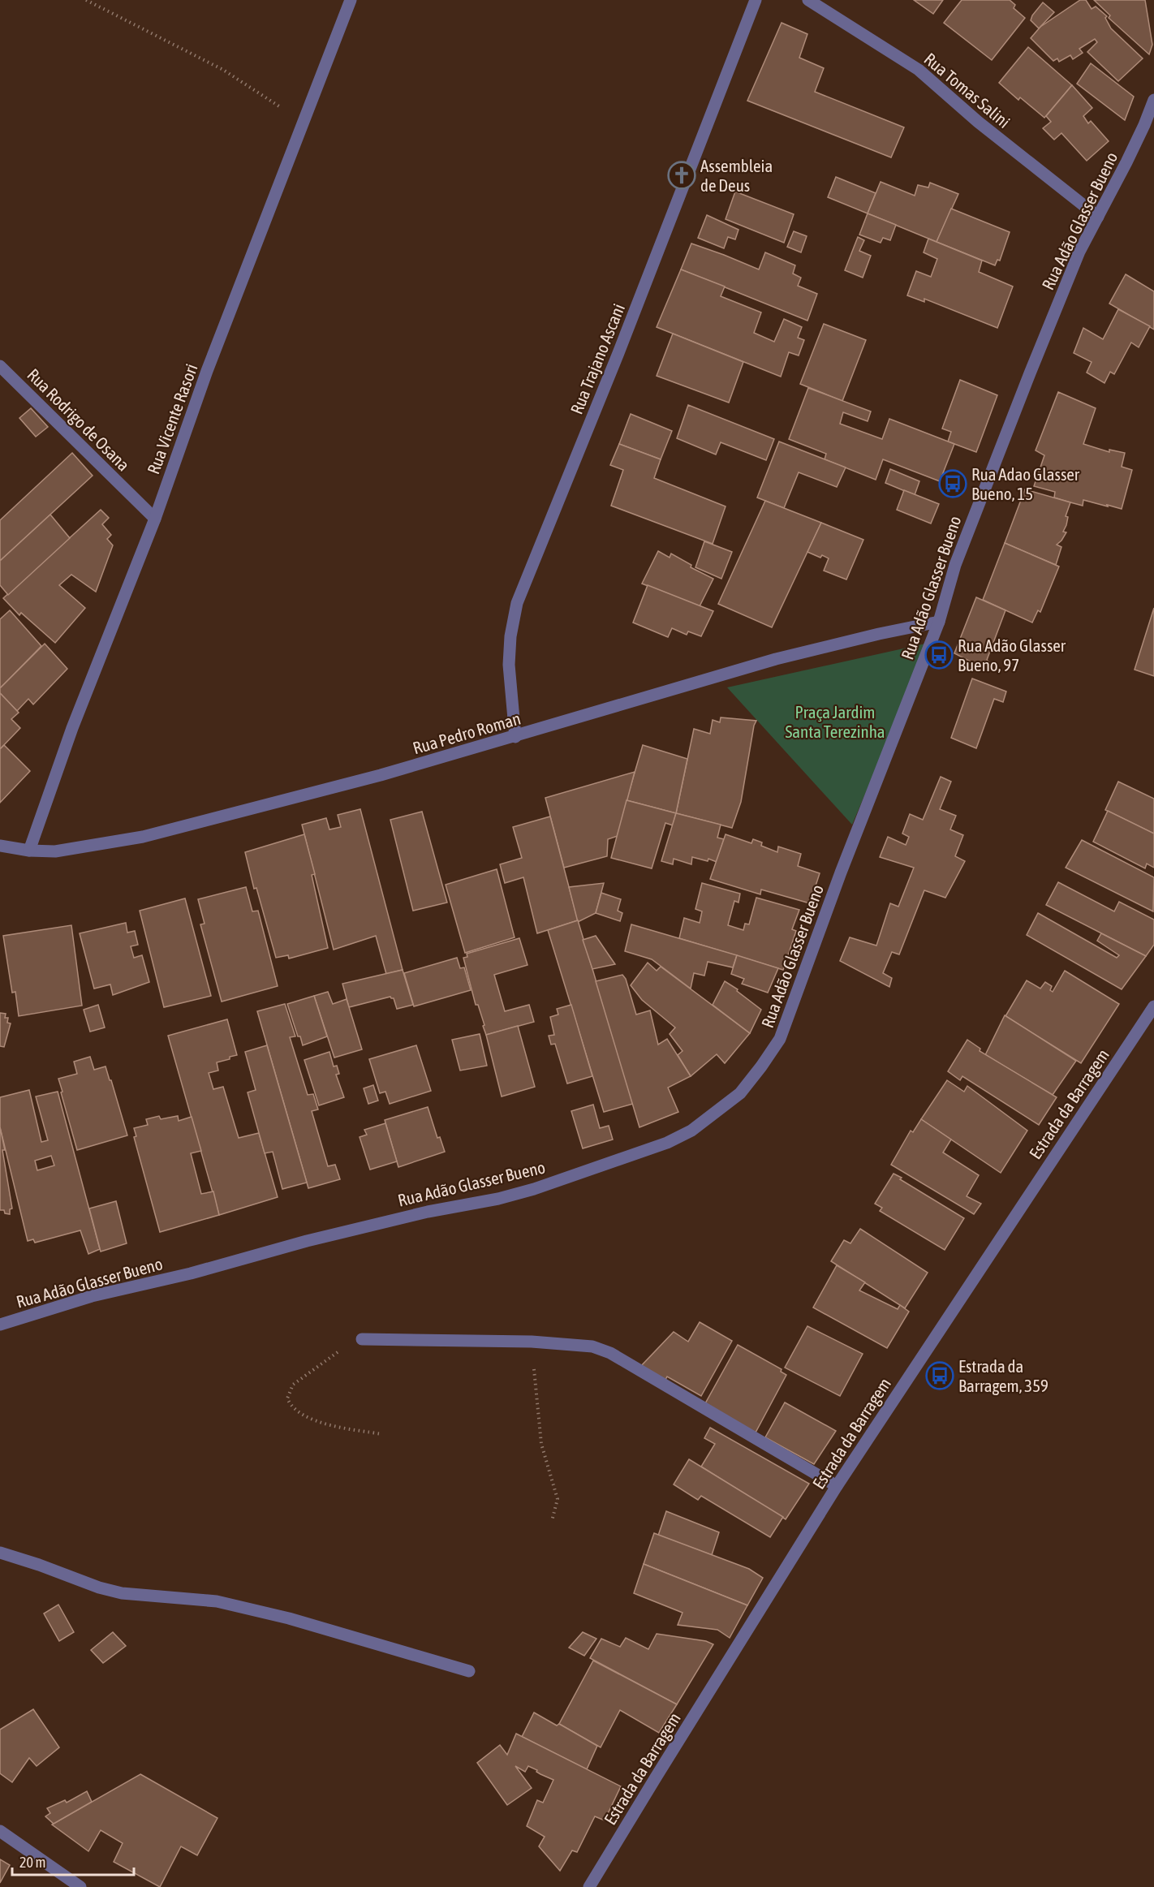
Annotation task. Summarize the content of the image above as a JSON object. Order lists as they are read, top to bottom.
{
  "streets": {
    "street": [
      "Rua Tomas Salini",
      "Rua Adão Glasser Bueno",
      "Rua Trajano Ascani",
      "Rua Vicente Rasori",
      "Rua Rodrigo de Osana",
      "Rua Pedro Roman",
      "Estrada da Barragem"
    ]
  },
  "crossings": [
    ["Rua Tomas Salini", "Rua Adão Glasser Bueno"],
    ["Rua Adão Glasser Bueno", "Rua Pedro Roman"],
    ["Rua Trajano Ascani", "Rua Pedro Roman"],
    ["Rua Vicente Rasori", "Rua Rodrigo de Osana"],
    ["Rua Vicente Rasori", "Rua Pedro Roman"]
  ],
  "parks": ["Praça Jardim Santa Terezinha"],
  "places": {
    "church": ["Assembleia de Deus"],
    "bus stop": ["Rua Adao Glasser Bueno, 15", "Rua Adão Glasser Bueno, 97", "Estrada da Barragem, 359"]
  },
  "scale_bar": "20 m"
}
